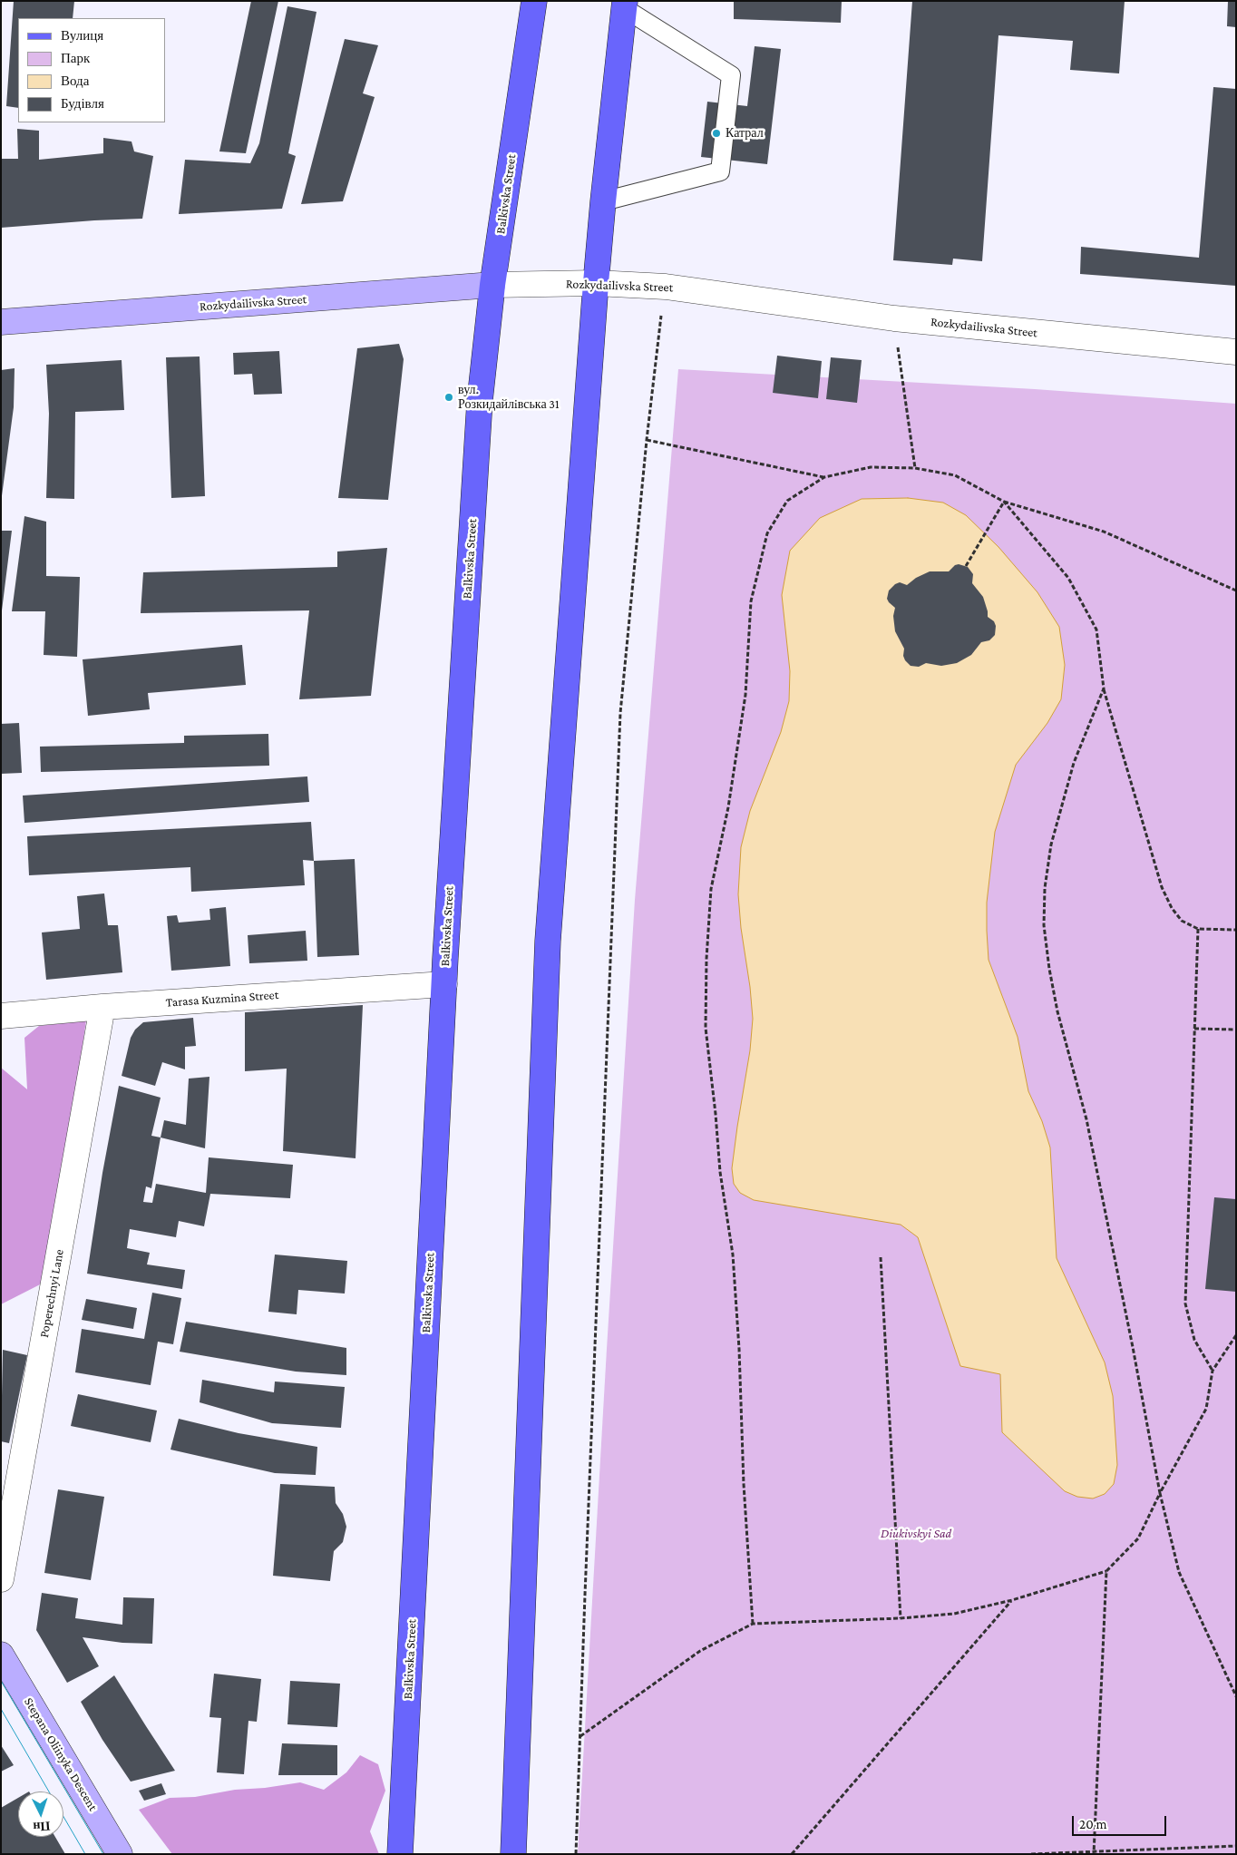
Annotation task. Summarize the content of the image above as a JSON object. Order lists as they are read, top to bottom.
{
  "streets": {
    "main road": ["Balkivska Street"],
    "street": [
      "Rozkydailivska Street",
      "Tarasa Kuzmina Street",
      "Poperechnyi Lane",
      "Stepana Oliinyka Descent"
    ]
  },
  "crossings": [
    ["Balkivska Street", "Rozkydailivska Street"],
    ["Balkivska Street", "Tarasa Kuzmina Street"],
    ["Tarasa Kuzmina Street", "Poperechnyi Lane"]
  ],
  "parks": ["Diukivskyi Sad"],
  "places": ["Катрал", "вул. Розкидайлiвська 31"],
  "legend": [
    "Вулиця",
    "Парк",
    "Вода",
    "Будівля"
  ],
  "scale_bar": "20 m",
  "north": "bottom"
}
